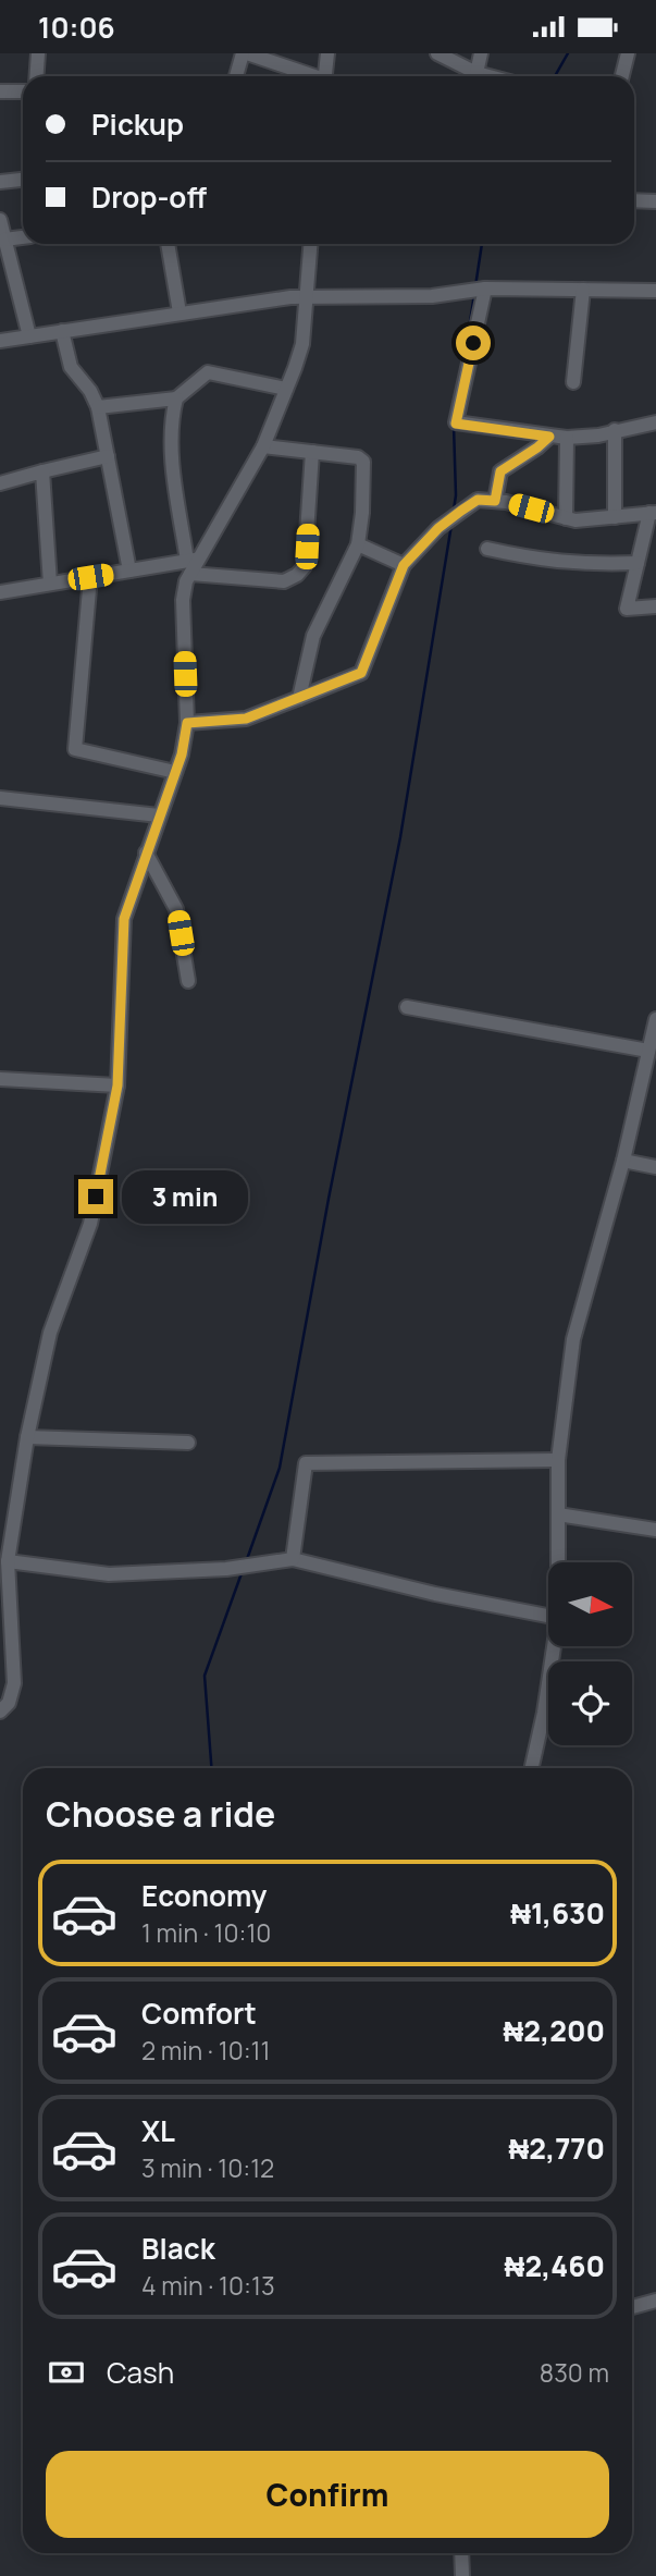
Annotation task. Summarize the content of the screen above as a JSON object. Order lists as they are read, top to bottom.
{
  "north": "right",
  "page": {
    "status": "10:06",
    "banner": ["Pickup", "Drop-off"],
    "bubble": "3 min",
    "heading": "Choose a ride",
    "list": [
      {
        "name": "Economy",
        "note": "1 min · 10:10",
        "value": "₦1,630"
      },
      {
        "name": "Comfort",
        "note": "2 min · 10:11",
        "value": "₦2,200"
      },
      {
        "name": "XL",
        "note": "3 min · 10:12",
        "value": "₦2,770"
      },
      {
        "name": "Black",
        "note": "4 min · 10:13",
        "value": "₦2,460"
      }
    ],
    "pay": ["Cash", "830 m"],
    "buttons": "Confirm"
  }
}
